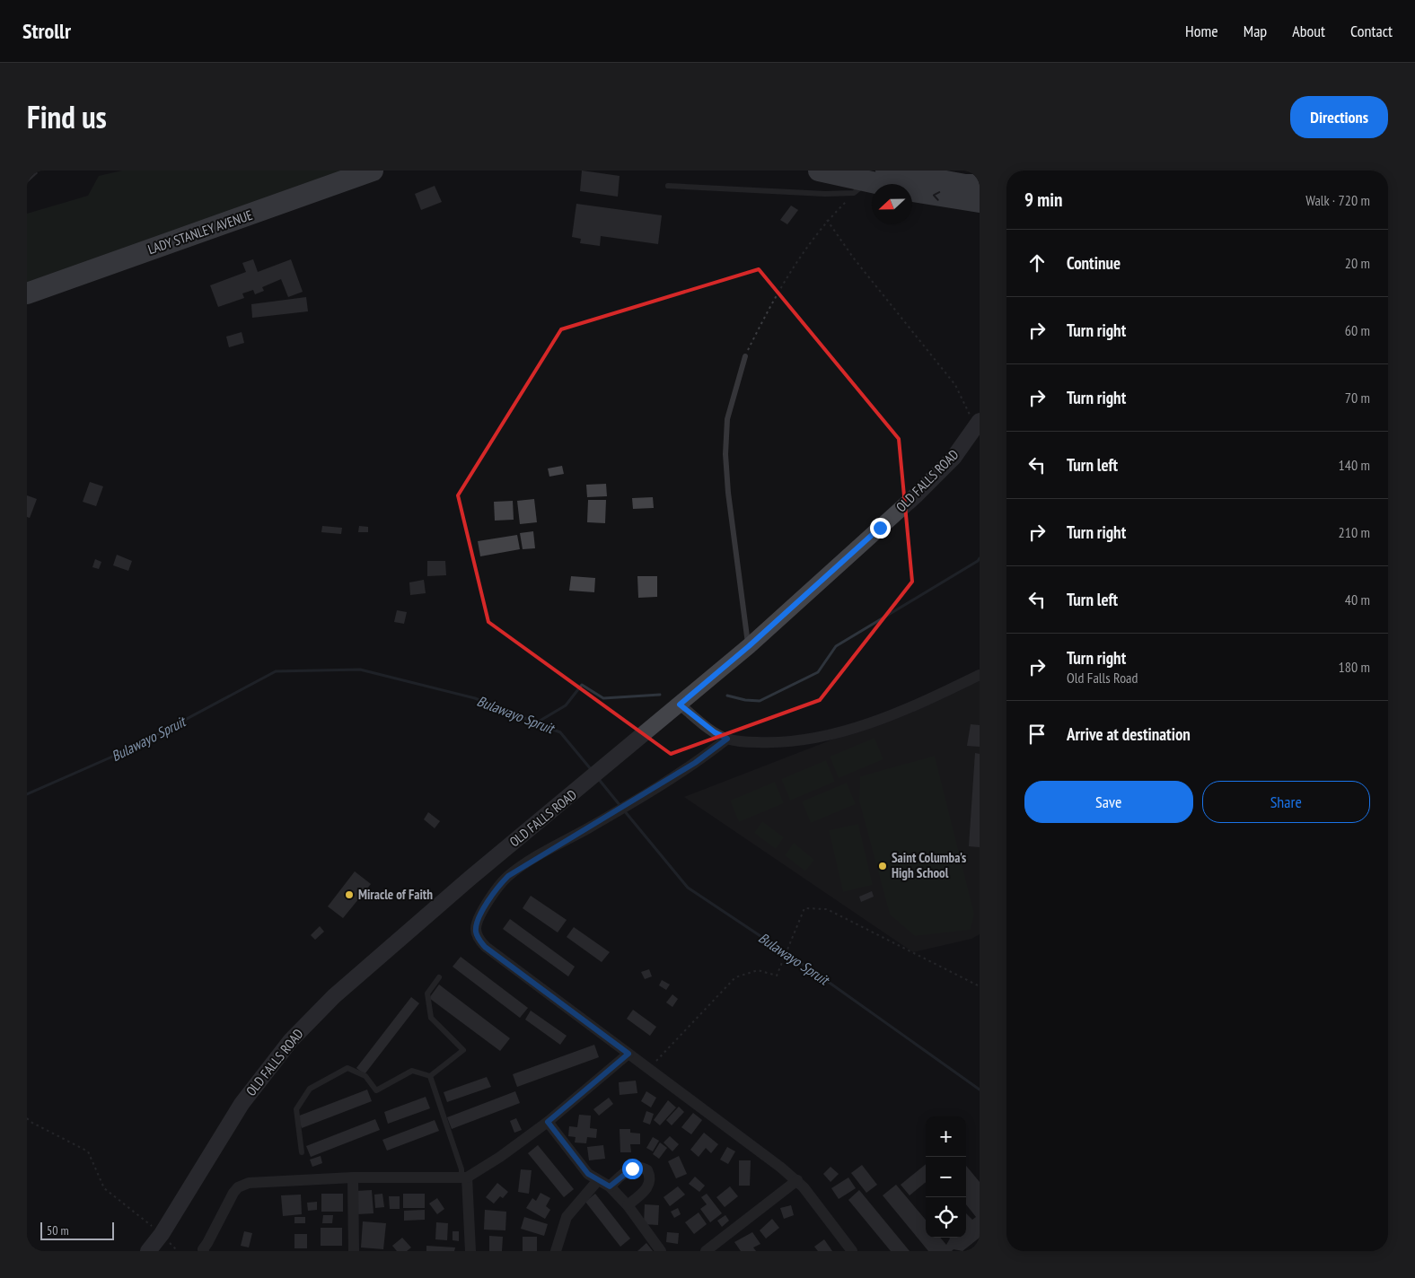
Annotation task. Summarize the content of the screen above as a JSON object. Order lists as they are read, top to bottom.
{
  "streets": {
    "highway": ["LADY STANLEY AVENUE"],
    "street": ["OLD FALLS ROAD"]
  },
  "water": ["Bulawayo Spruit"],
  "places": ["Saint Columba's High School", "Miracle of Faith"],
  "scale_bar": "50 m",
  "north": "left",
  "page": {
    "header": "Strollr",
    "nav": [
      "Home",
      "Map",
      "About",
      "Contact"
    ],
    "title": "Find us",
    "buttons": [
      "Directions",
      ["Save", "Share"]
    ],
    "heading": ["9 min", "Walk · 720 m"],
    "list": [
      ["Continue", "20 m"],
      ["Turn right", "60 m"],
      ["Turn right", "70 m"],
      ["Turn left", "140 m"],
      ["Turn right", "210 m"],
      ["Turn left", "40 m"],
      ["Turn right", "Old Falls Road", "180 m"],
      "Arrive at destination"
    ],
    "map_buttons": ["+", "−"],
    "scale": "50 m"
  }
}
